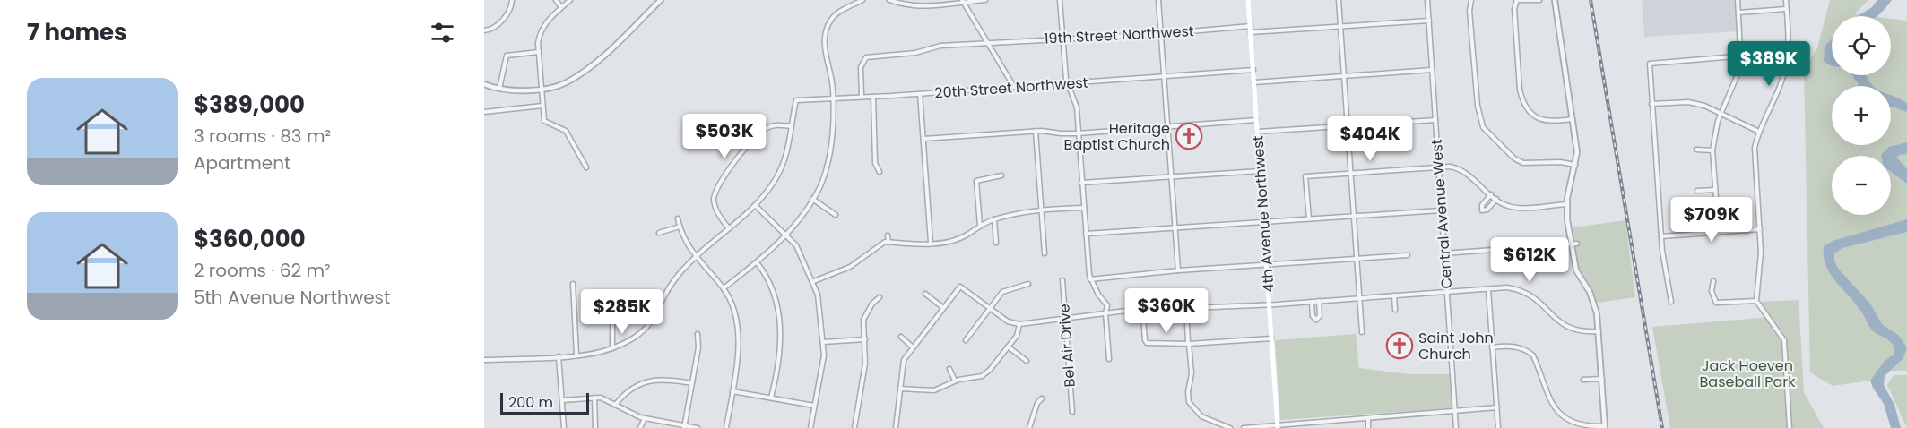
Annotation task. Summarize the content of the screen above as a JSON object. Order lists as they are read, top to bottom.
{
  "streets": {
    "main road": ["4th Avenue Northwest"],
    "street": [
      "19th Street Northwest",
      "20th Street Northwest",
      "Central Avenue West",
      "Bel Air Drive"
    ]
  },
  "crossings": [
    ["19th Street Northwest", "20th Street Northwest"],
    ["19th Street Northwest", "4th Avenue Northwest"],
    ["20th Street Northwest", "4th Avenue Northwest"]
  ],
  "parks": ["Jack Hoeven Baseball Park"],
  "places": {
    "church": ["Heritage Baptist Church", "Saint John Church"]
  },
  "scale_bar": "200 m",
  "page": {
    "heading": "7 homes",
    "map_buttons": ["+", "−"],
    "price": [
      "$389K",
      "$503K",
      "$404K",
      "$709K",
      "$612K",
      "$360K",
      "$285K"
    ],
    "list": [
      {
        "name": "$389,000",
        "note": "3 rooms · 83 m² · Apartment"
      },
      {
        "name": "$360,000",
        "note": "2 rooms · 62 m² · 5th Avenue Northwest"
      }
    ],
    "scale": "200 m"
  }
}
